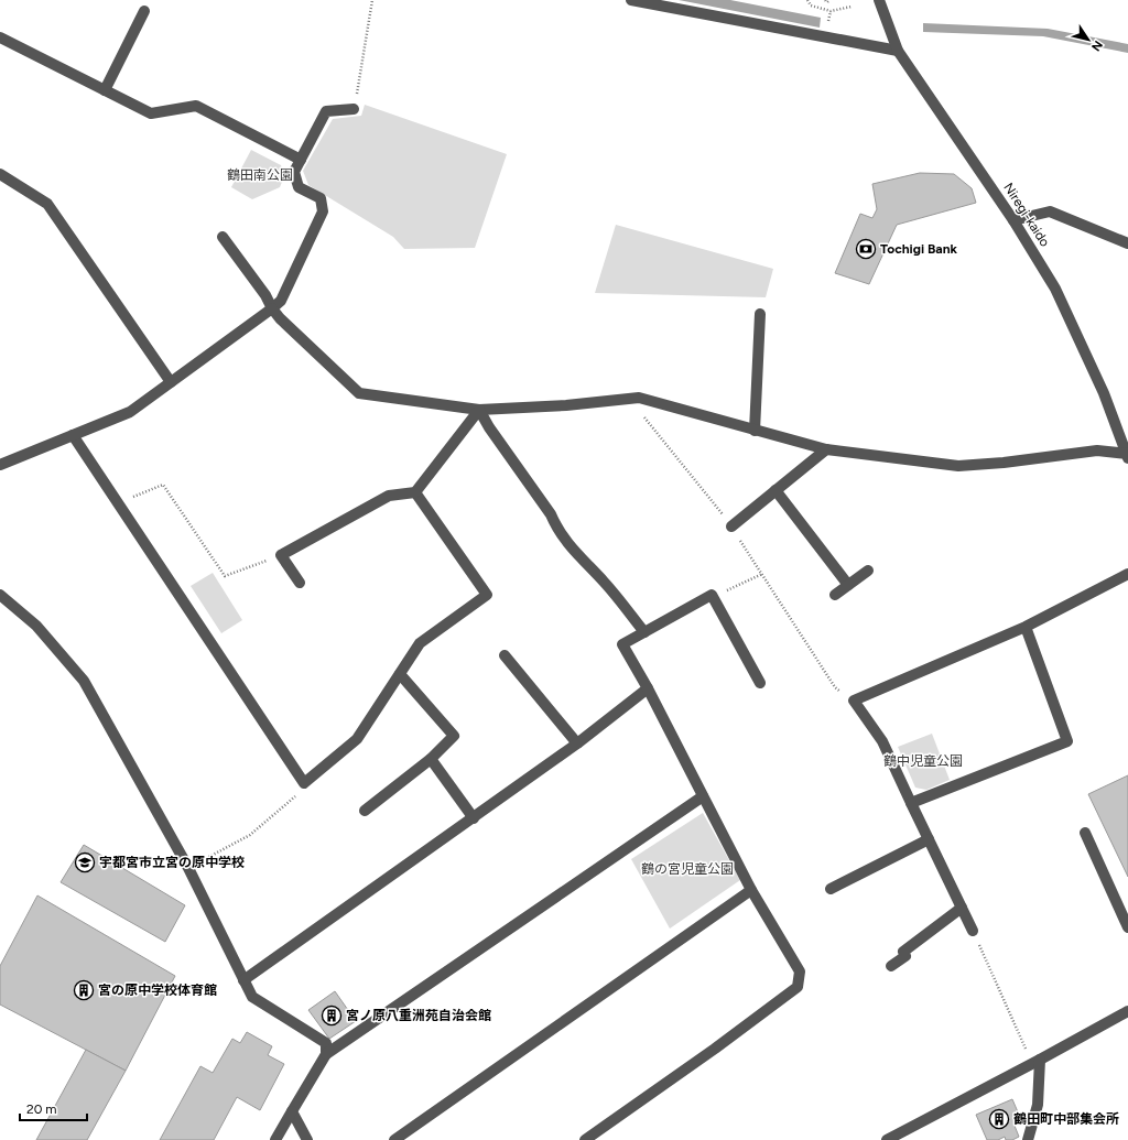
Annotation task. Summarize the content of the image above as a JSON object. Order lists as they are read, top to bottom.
{
  "streets": {
    "street": ["Niregi-kaido"]
  },
  "parks": ["鶴田南公園", "鶴中児童公園", "鶴の宮児童公園"],
  "places": {
    "bank": ["Tochigi Bank"],
    "school or university": ["宇都宮市立宮の原中学校"],
    "building": ["宮の原中学校体育館", "宮ノ原八重洲苑自治会館", "鶴田町中部集会所"]
  },
  "scale_bar": "20 m",
  "north": "bottom right"
}
